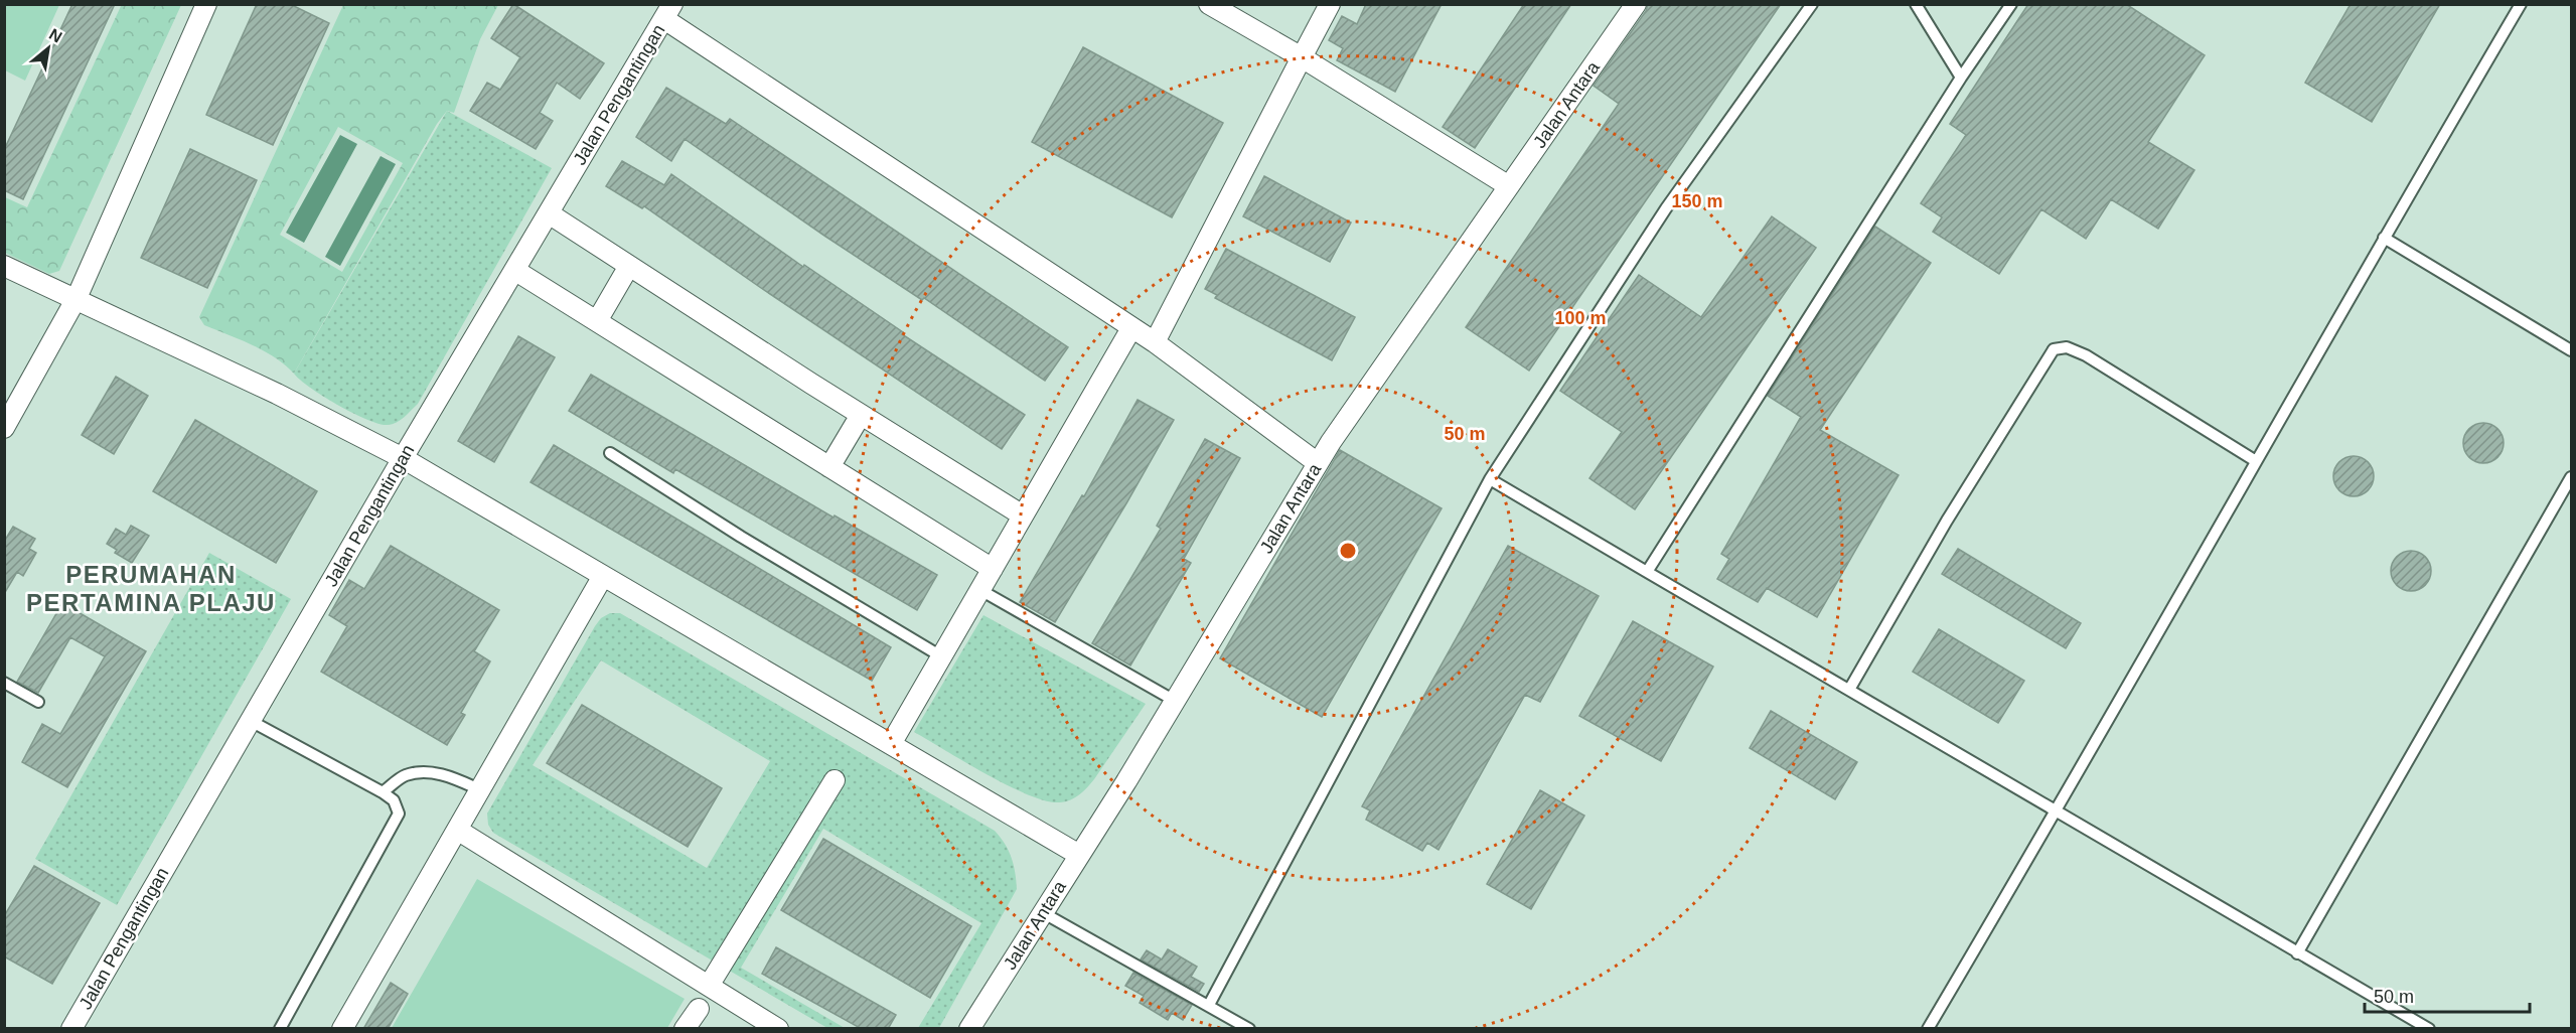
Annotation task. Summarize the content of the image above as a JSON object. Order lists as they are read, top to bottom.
{
  "streets": {
    "street": ["Jalan Pengantingan", "Jalan Antara"]
  },
  "districts": ["PERUMAHAN PERTAMINA PLAJU"],
  "scale_bar": "50 m",
  "north": "top right",
  "rings": ["150 m", "100 m", "50 m"]
}
